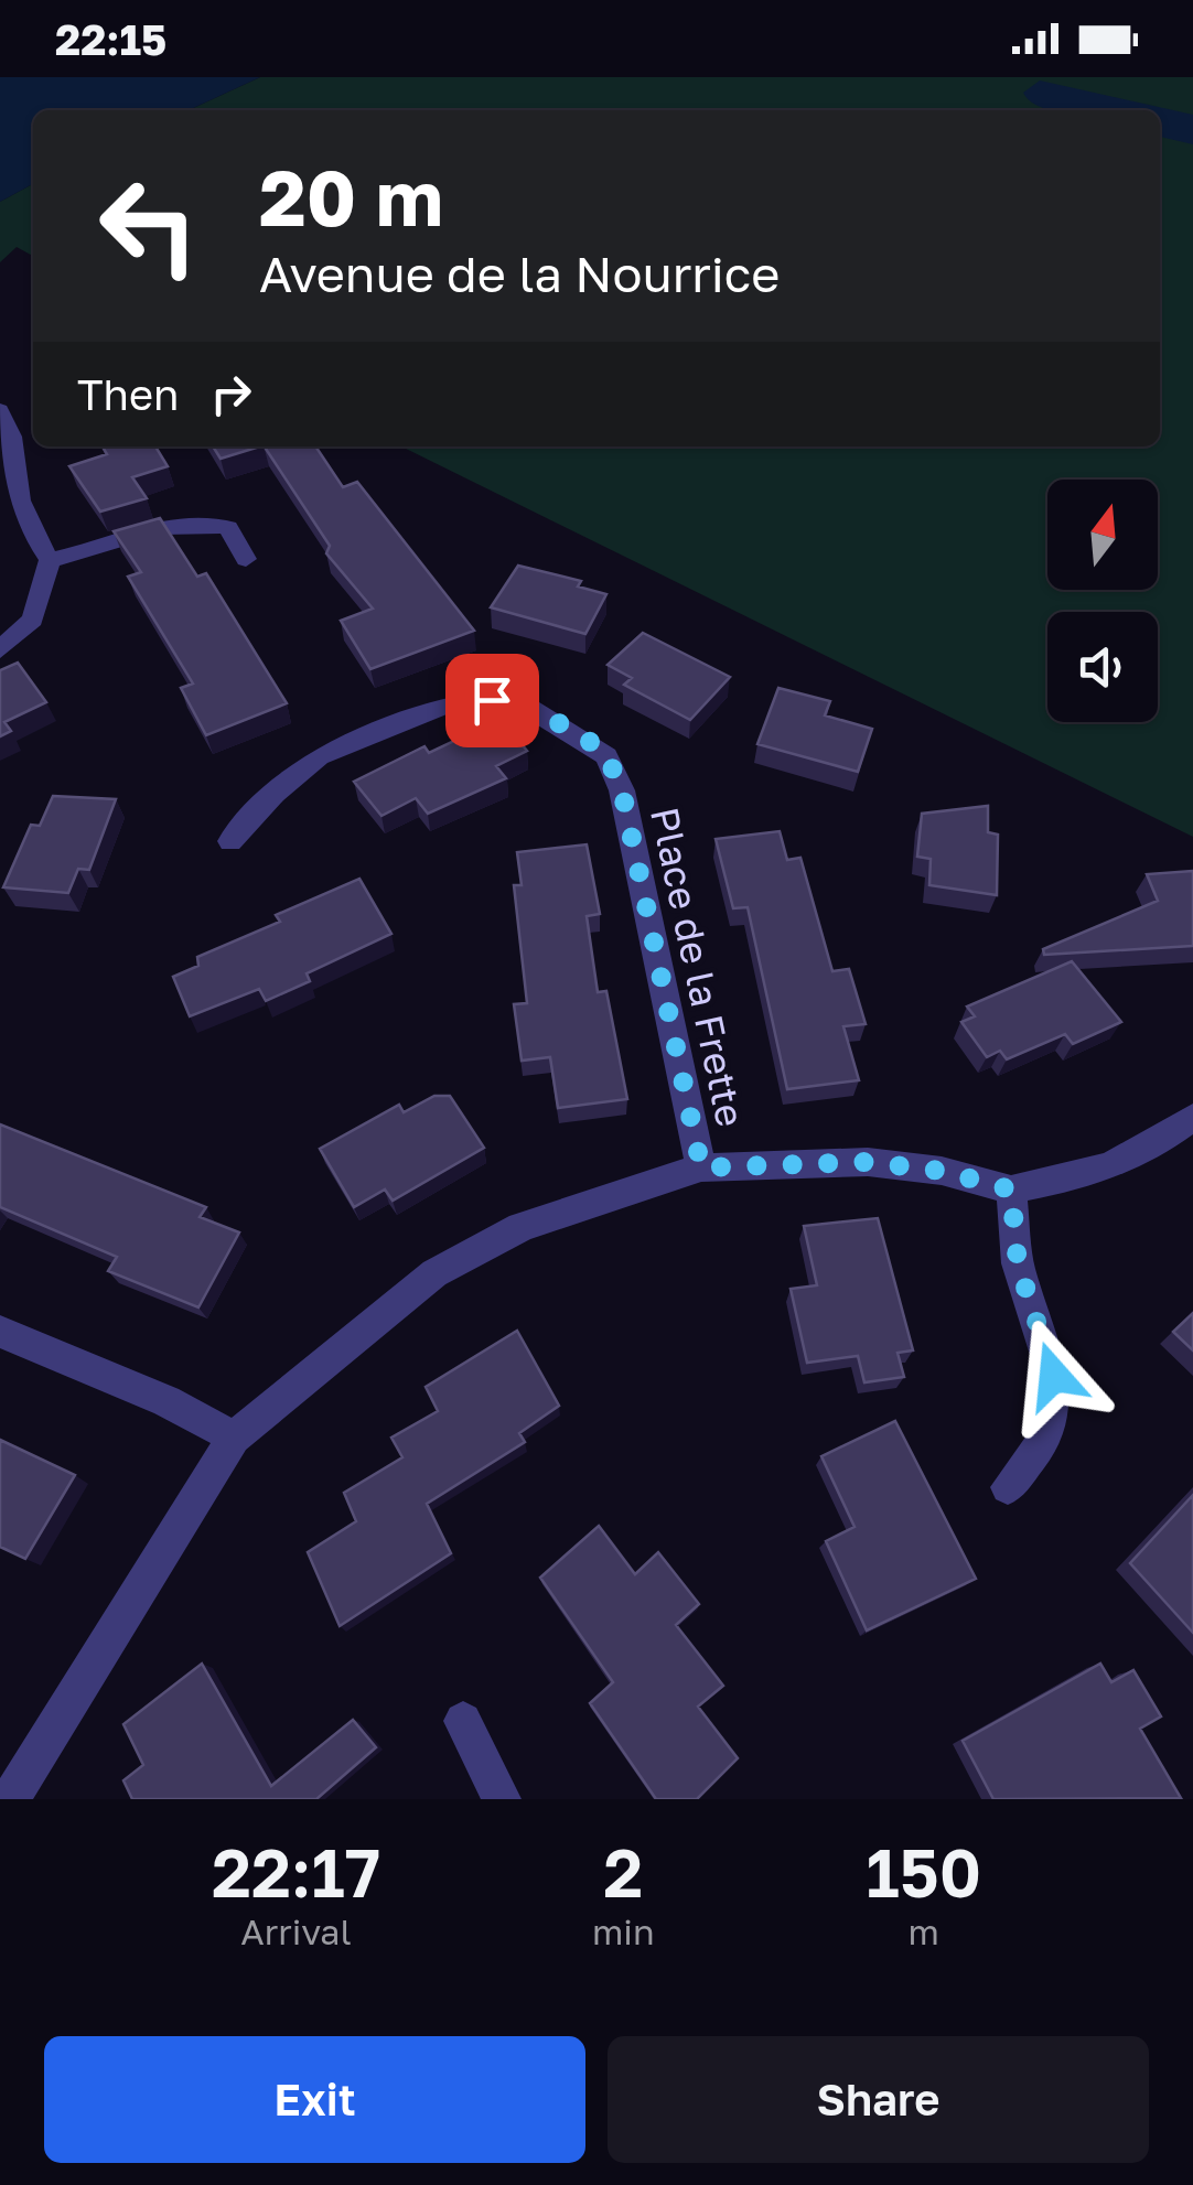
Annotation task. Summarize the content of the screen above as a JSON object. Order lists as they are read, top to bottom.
{
  "streets": {
    "street": ["Place de la Frette"]
  },
  "north": "top",
  "page": {
    "status": "22:15",
    "turn": ["20 m", "Avenue de la Nourrice"],
    "then": "Then",
    "eta": [
      "22:17",
      "Arrival",
      "2",
      "min",
      "150",
      "m"
    ],
    "buttons": ["Exit", "Share"]
  }
}
